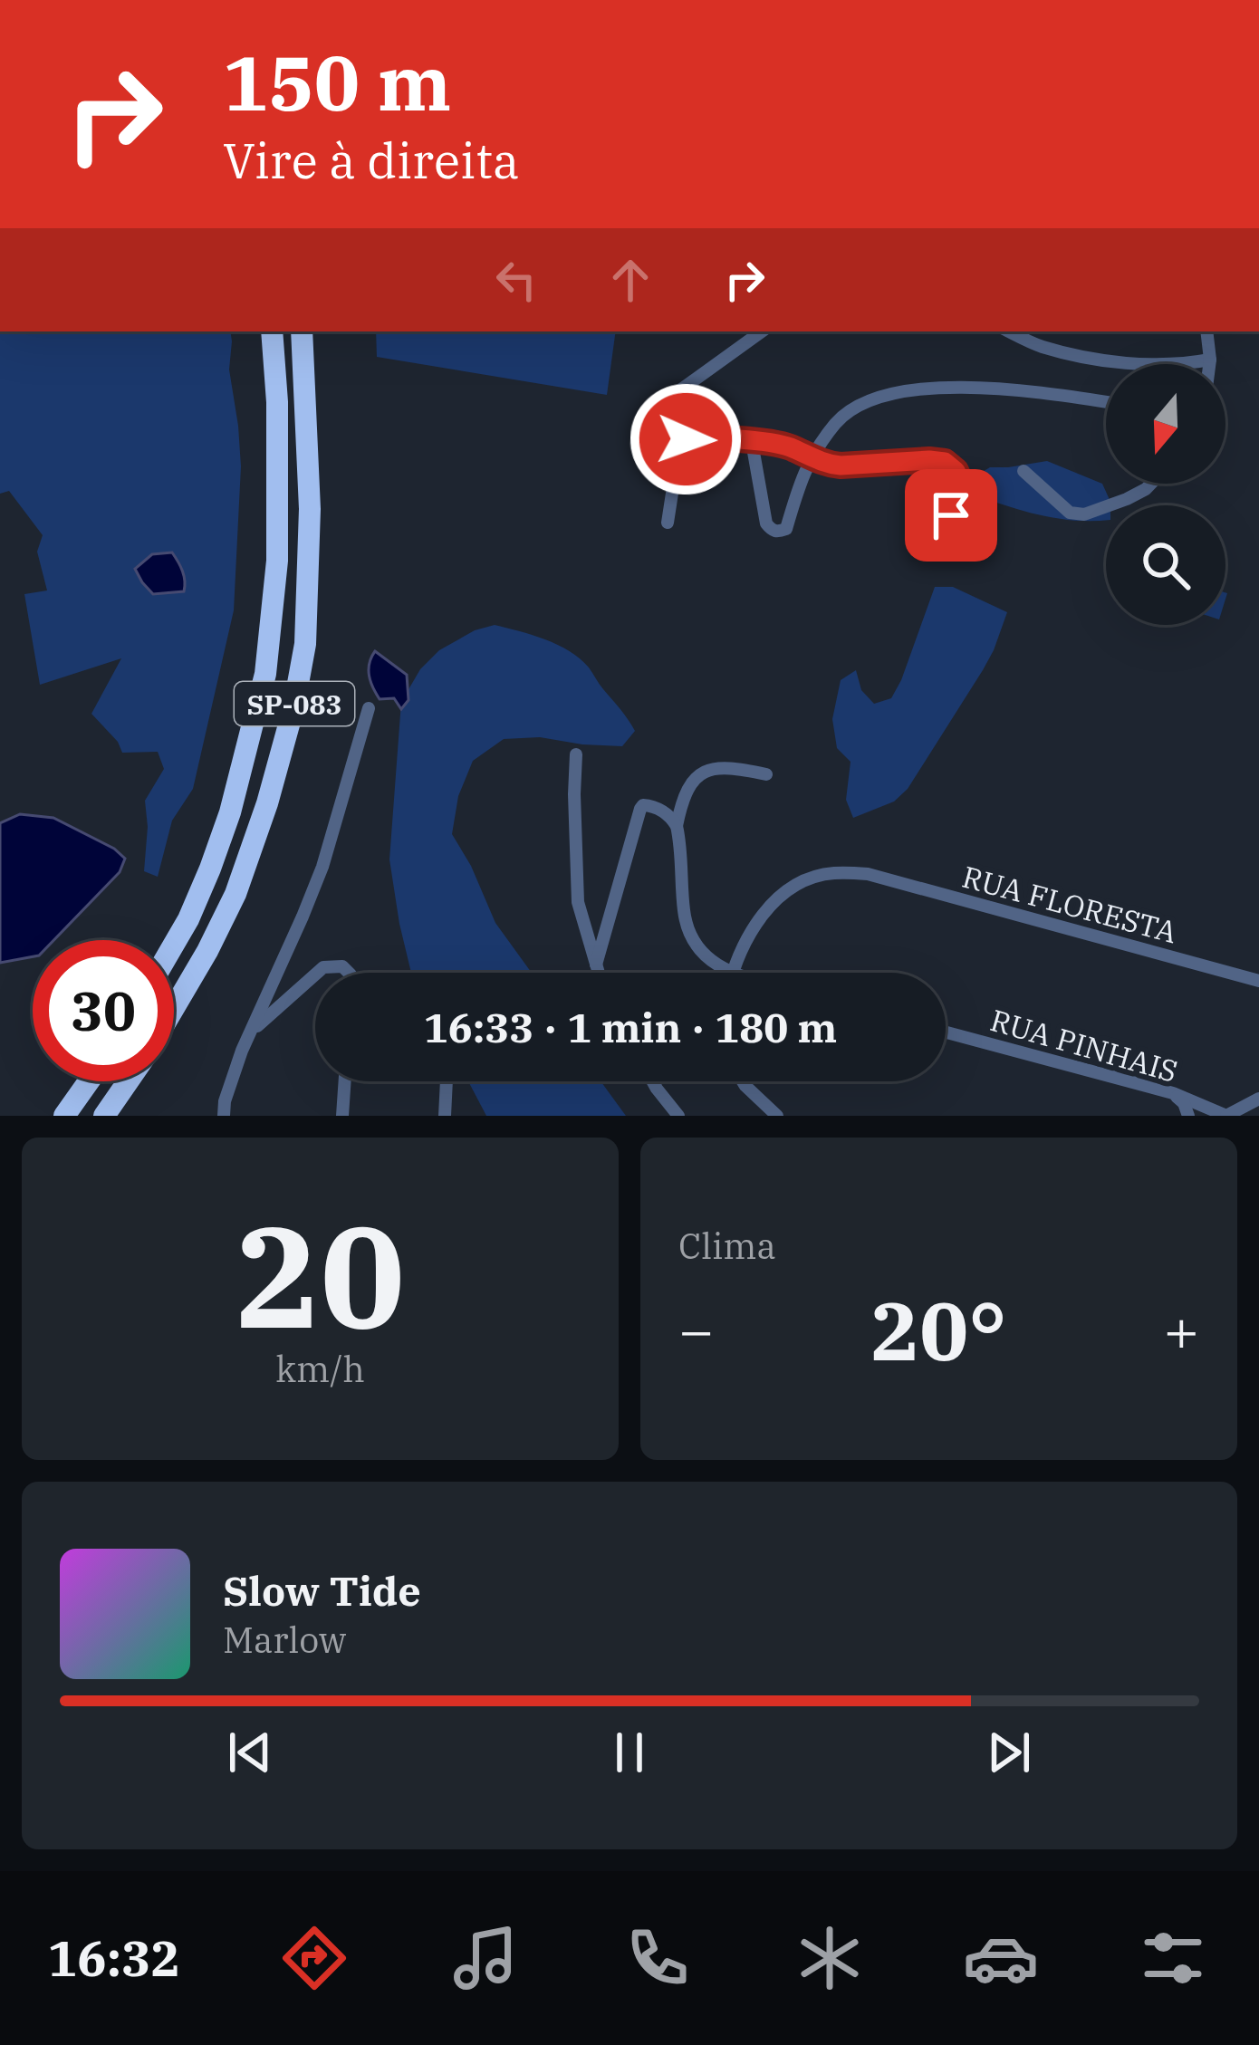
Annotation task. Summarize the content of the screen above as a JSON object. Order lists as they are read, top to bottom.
{
  "streets": {
    "highway": ["SP-083"],
    "street": ["RUA FLORESTA", "RUA PINHAIS"]
  },
  "north": "bottom",
  "page": {
    "turn": ["150 m", "Vire à direita"],
    "limit": "30",
    "trip": "16:33 · 1 min · 180 m",
    "tile": [
      ["20", "km/h"],
      "Clima"
    ],
    "heat": ["−", "20°", "+"],
    "song": ["Slow Tide", "Marlow"],
    "tabs": "16:32"
  }
}
